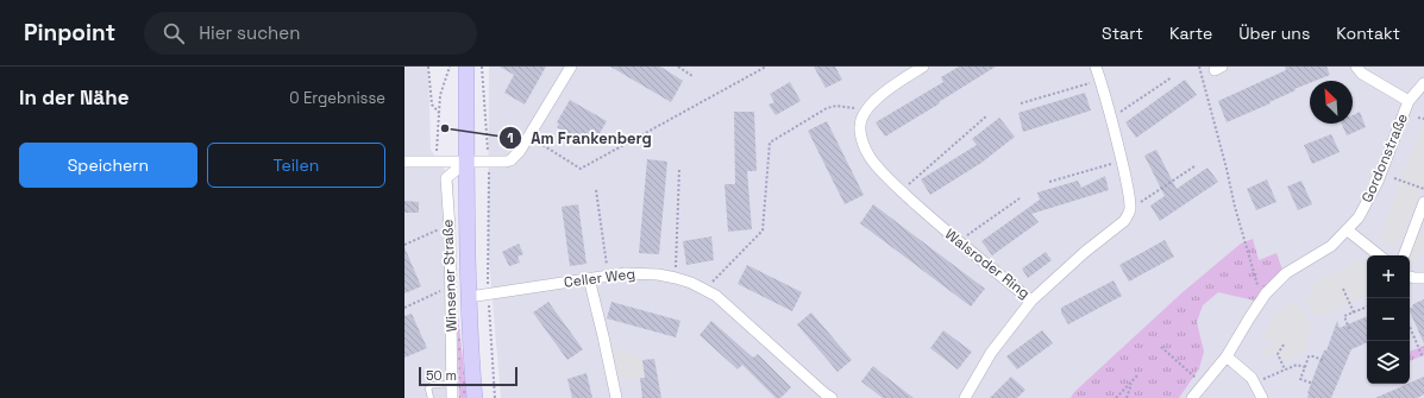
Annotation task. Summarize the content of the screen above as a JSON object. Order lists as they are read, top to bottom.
{
  "streets": {
    "main road": ["Winsener Straße"],
    "street": ["Gordonstraße", "Walsroder Ring", "Celler Weg"]
  },
  "crossings": [
    ["Winsener Straße", "Celler Weg"]
  ],
  "places": ["Am Frankenberg"],
  "scale_bar": "50 m",
  "north": "top left",
  "page": {
    "header": "Pinpoint",
    "search": "Hier suchen",
    "nav": [
      "Start",
      "Karte",
      "Über uns",
      "Kontakt"
    ],
    "heading": ["In der Nähe", "0 Ergebnisse"],
    "buttons": ["Speichern", "Teilen"],
    "map_buttons": ["+", "−"],
    "scale": "50 m"
  }
}
